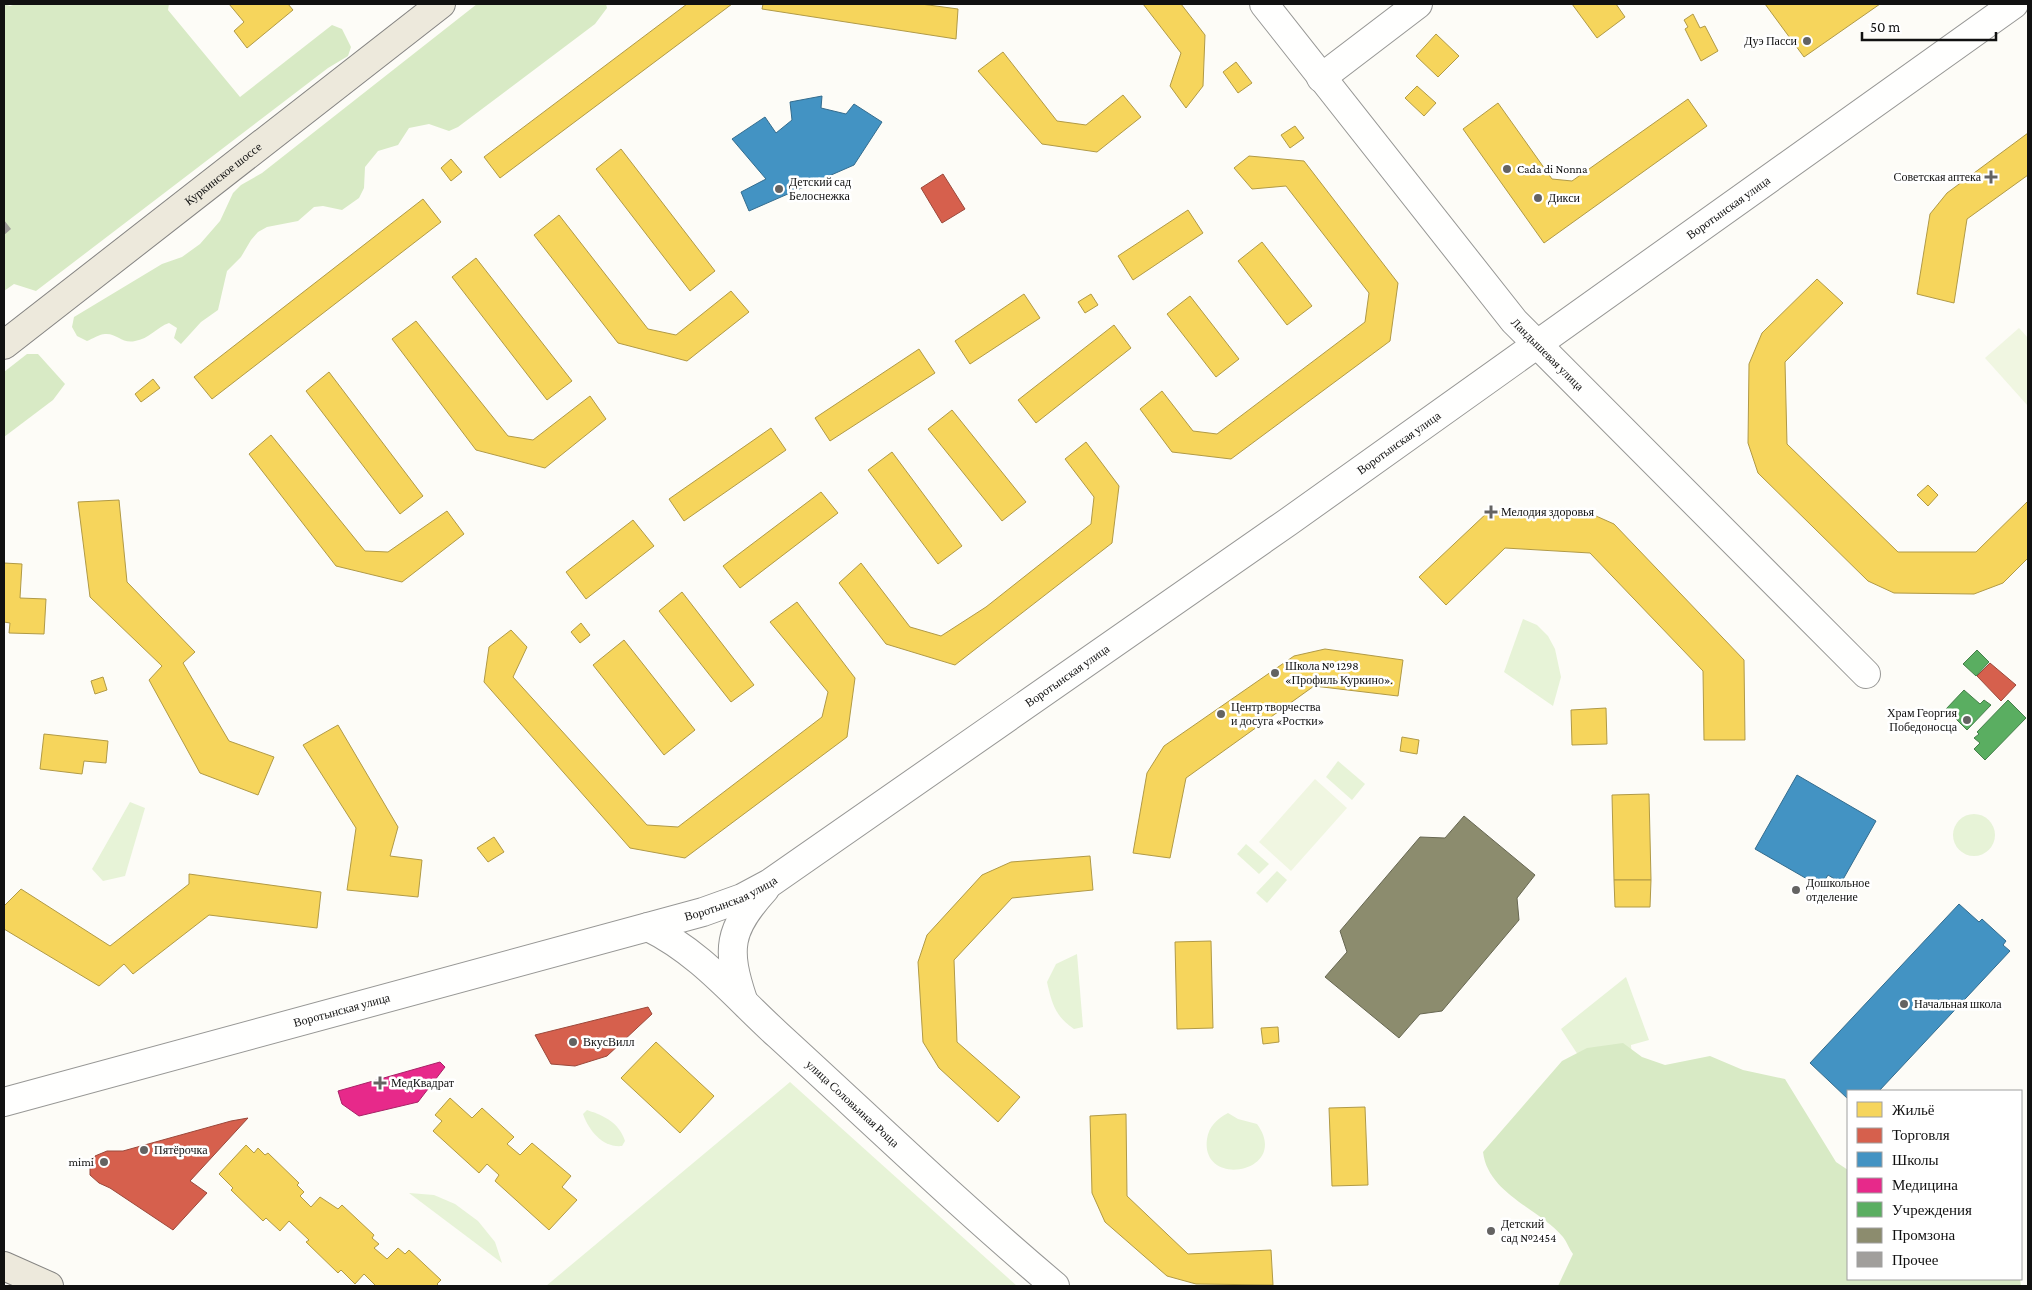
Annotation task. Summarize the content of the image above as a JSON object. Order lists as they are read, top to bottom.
{
  "streets": {
    "main road": ["Куркинское шоссе"],
    "street": ["Воротынская улица", "Ландышевая улица", "улица Соловьиная Роща"]
  },
  "crossings": [
    ["Воротынская улица", "Ландышевая улица"],
    ["Воротынская улица", "улица Соловьиная Роща"]
  ],
  "places": {
    "other": [
      "Дуэ Пасси",
      "Cada di Nonna",
      "Детский сад Белоснежка",
      "Дикси",
      "Школа № 1298 «Профиль Куркино».",
      "Центр творчества и досуга «Ростки»",
      "Храм Георгия Победоносца",
      "Дошкольное отделение",
      "Начальная школа",
      "ВкусВилл",
      "Пятёрочка",
      "mimi",
      "Детский сад №2454"
    ],
    "health": ["Советская аптека", "Мелодия здоровья", "МедКвадрат"]
  },
  "legend": [
    "Жильё",
    "Торговля",
    "Школы",
    "Медицина",
    "Учреждения",
    "Промзона",
    "Прочее"
  ],
  "scale_bar": "50 m"
}
